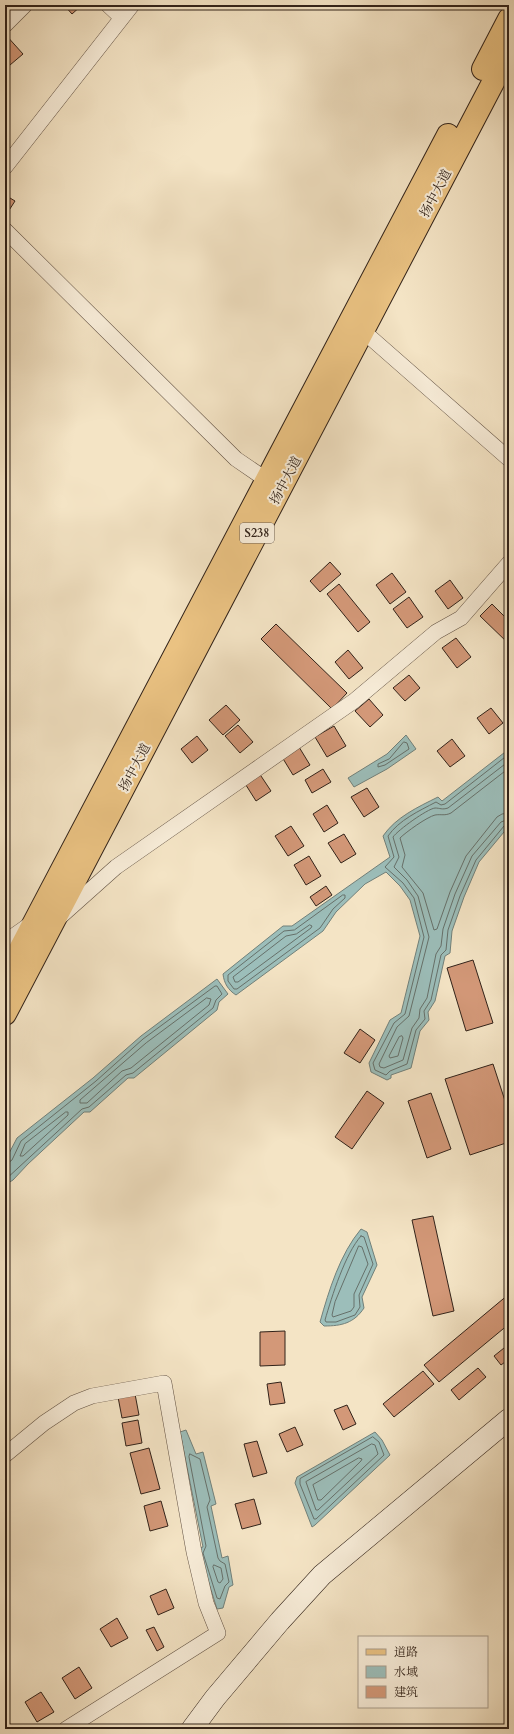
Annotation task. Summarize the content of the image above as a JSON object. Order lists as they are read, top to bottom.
{
  "streets": {
    "main road": ["扬中大道", "S238"]
  },
  "legend": ["道路", "水域", "建筑"]
}
